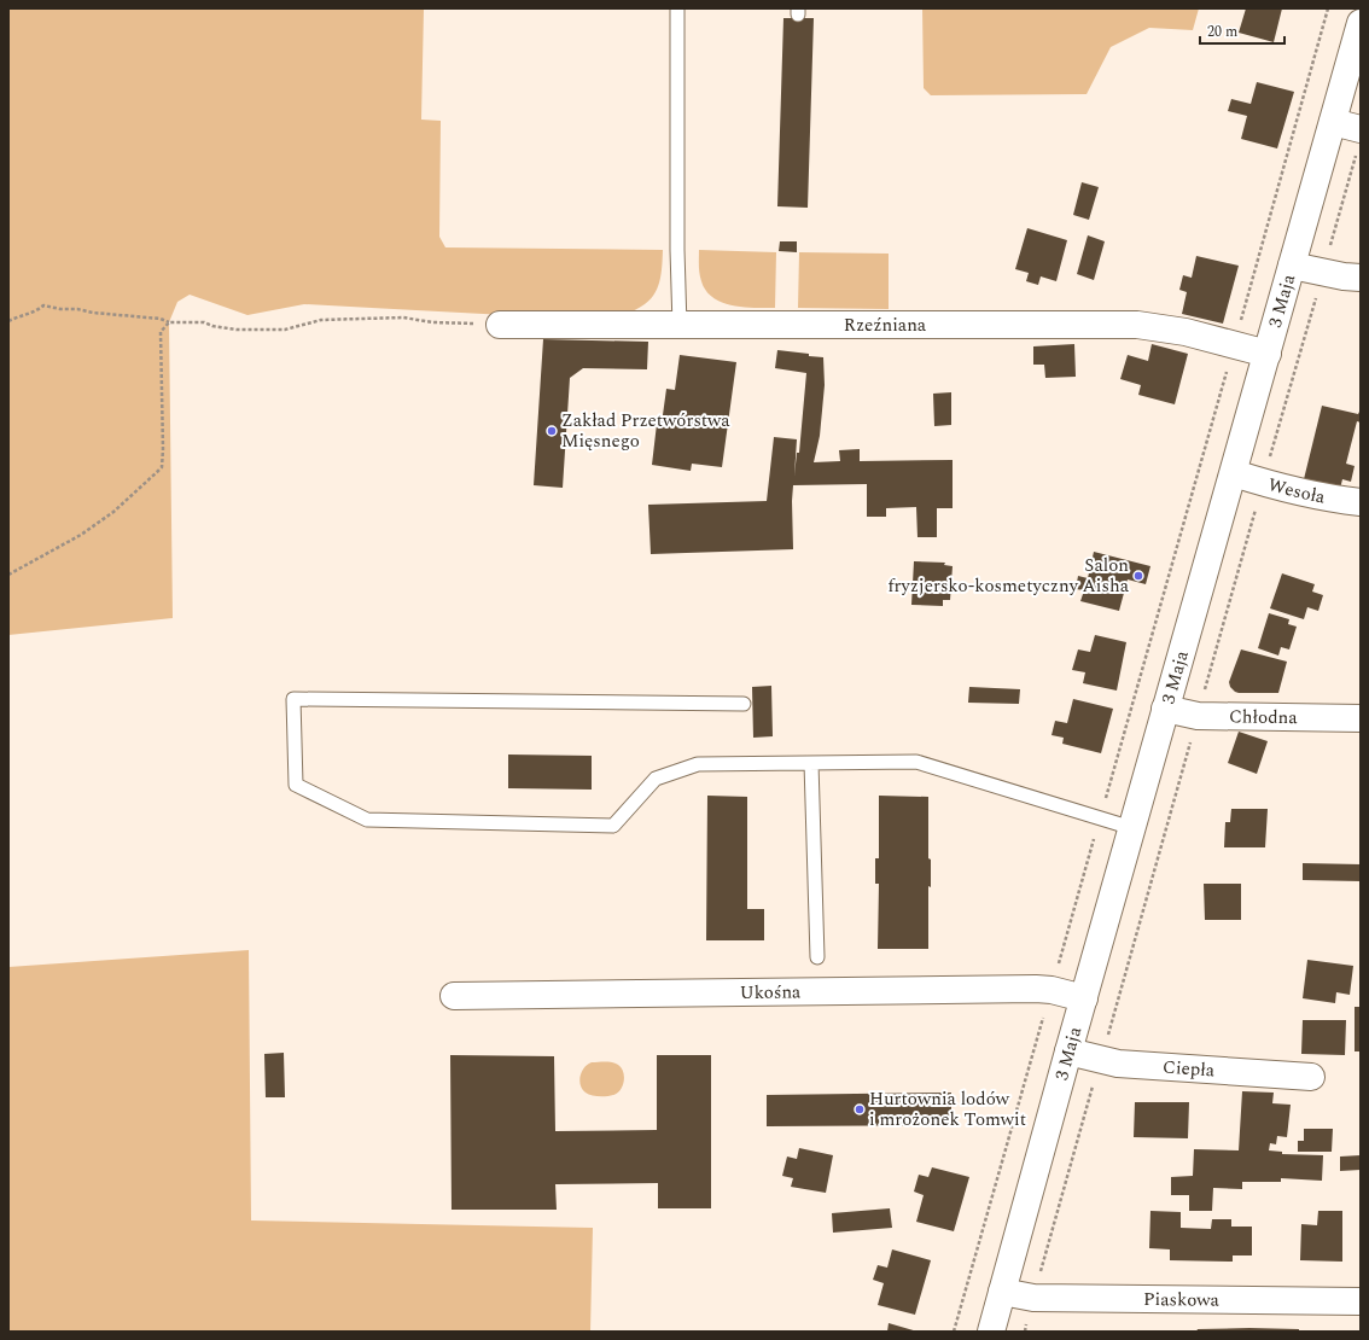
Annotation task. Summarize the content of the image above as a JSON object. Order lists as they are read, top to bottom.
{
  "streets": {
    "street": [
      "3 Maja",
      "Rzeźniana",
      "Wesoła",
      "Chłodna",
      "Ukośna",
      "Ciepła",
      "Piaskowa"
    ]
  },
  "crossings": [
    ["3 Maja", "Rzeźniana"],
    ["3 Maja", "Wesoła"],
    ["3 Maja", "Chłodna"],
    ["3 Maja", "Ukośna"],
    ["3 Maja", "Ciepła"],
    ["3 Maja", "Piaskowa"]
  ],
  "places": ["Zakład Przetwórstwa Mięsnego", "Salon fryzjersko-kosmetyczny Aisha", "Hurtownia lodów i mrożonek Tomwit"],
  "scale_bar": "20 m"
}
